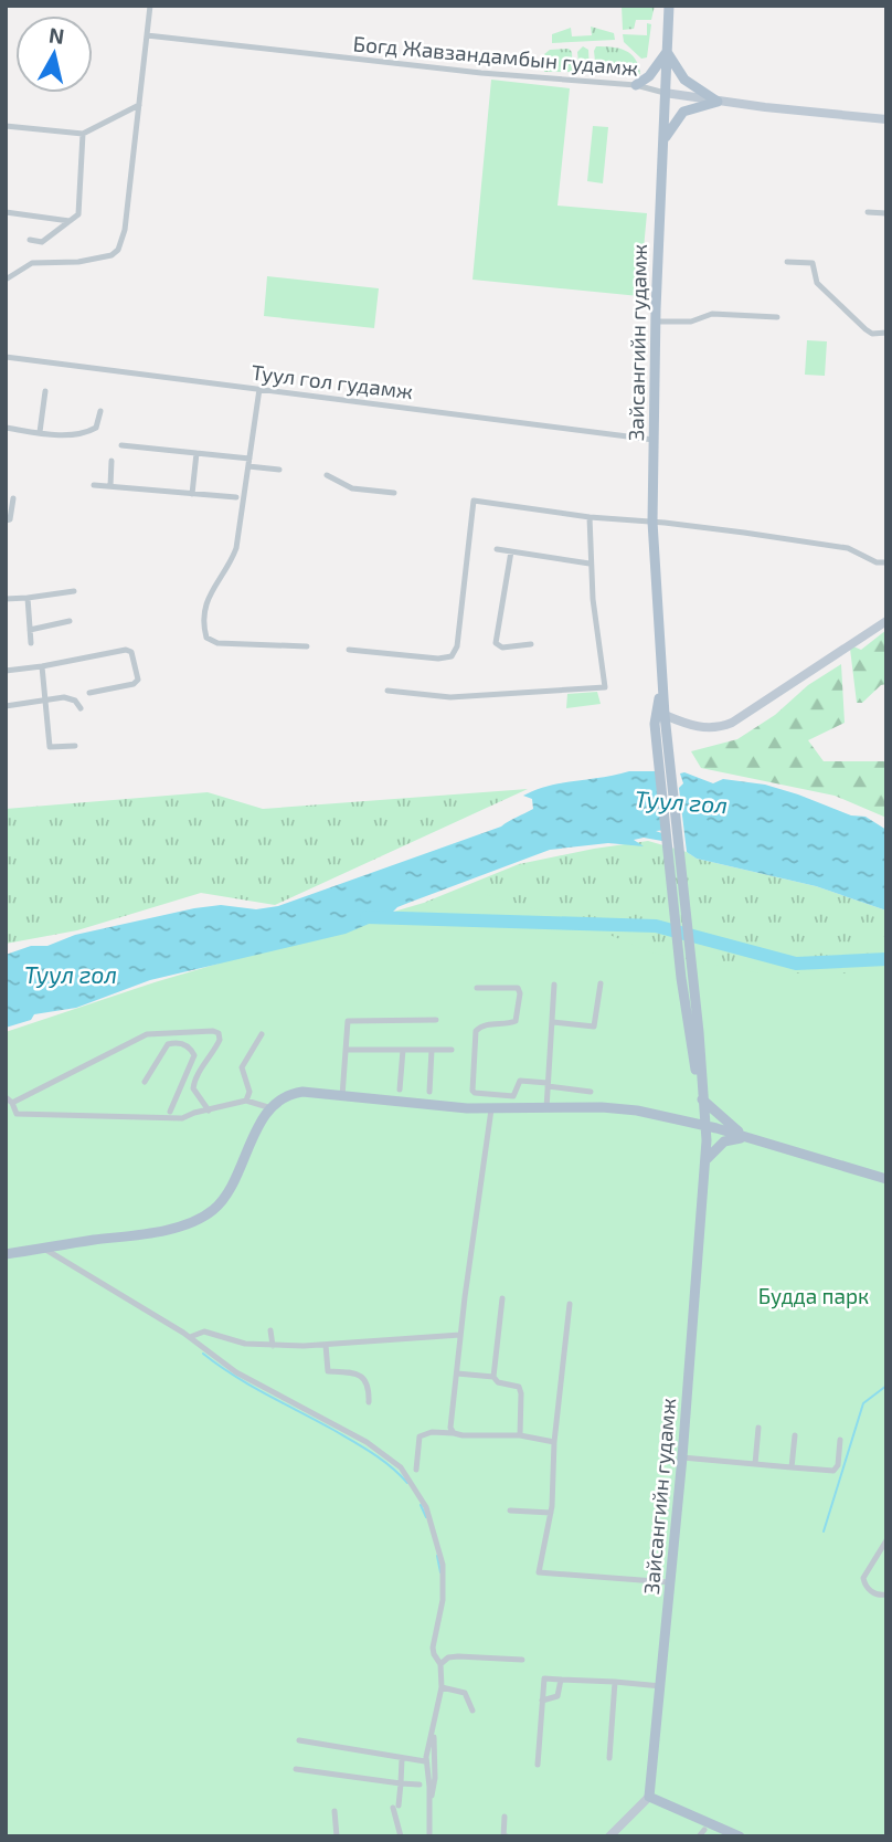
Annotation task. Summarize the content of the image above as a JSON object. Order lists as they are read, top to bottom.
{
  "streets": {
    "main road": ["Зайсангийн гудамж"],
    "street": ["Богд Жавзандамбын гудамж", "Туул гол гудамж"]
  },
  "crossings": [
    ["Богд Жавзандамбын гудамж", "Зайсангийн гудамж"],
    ["Зайсангийн гудамж", "Туул гол гудамж"]
  ],
  "water": ["Туул гол"],
  "parks": ["Будда парк"],
  "north": "top"
}
